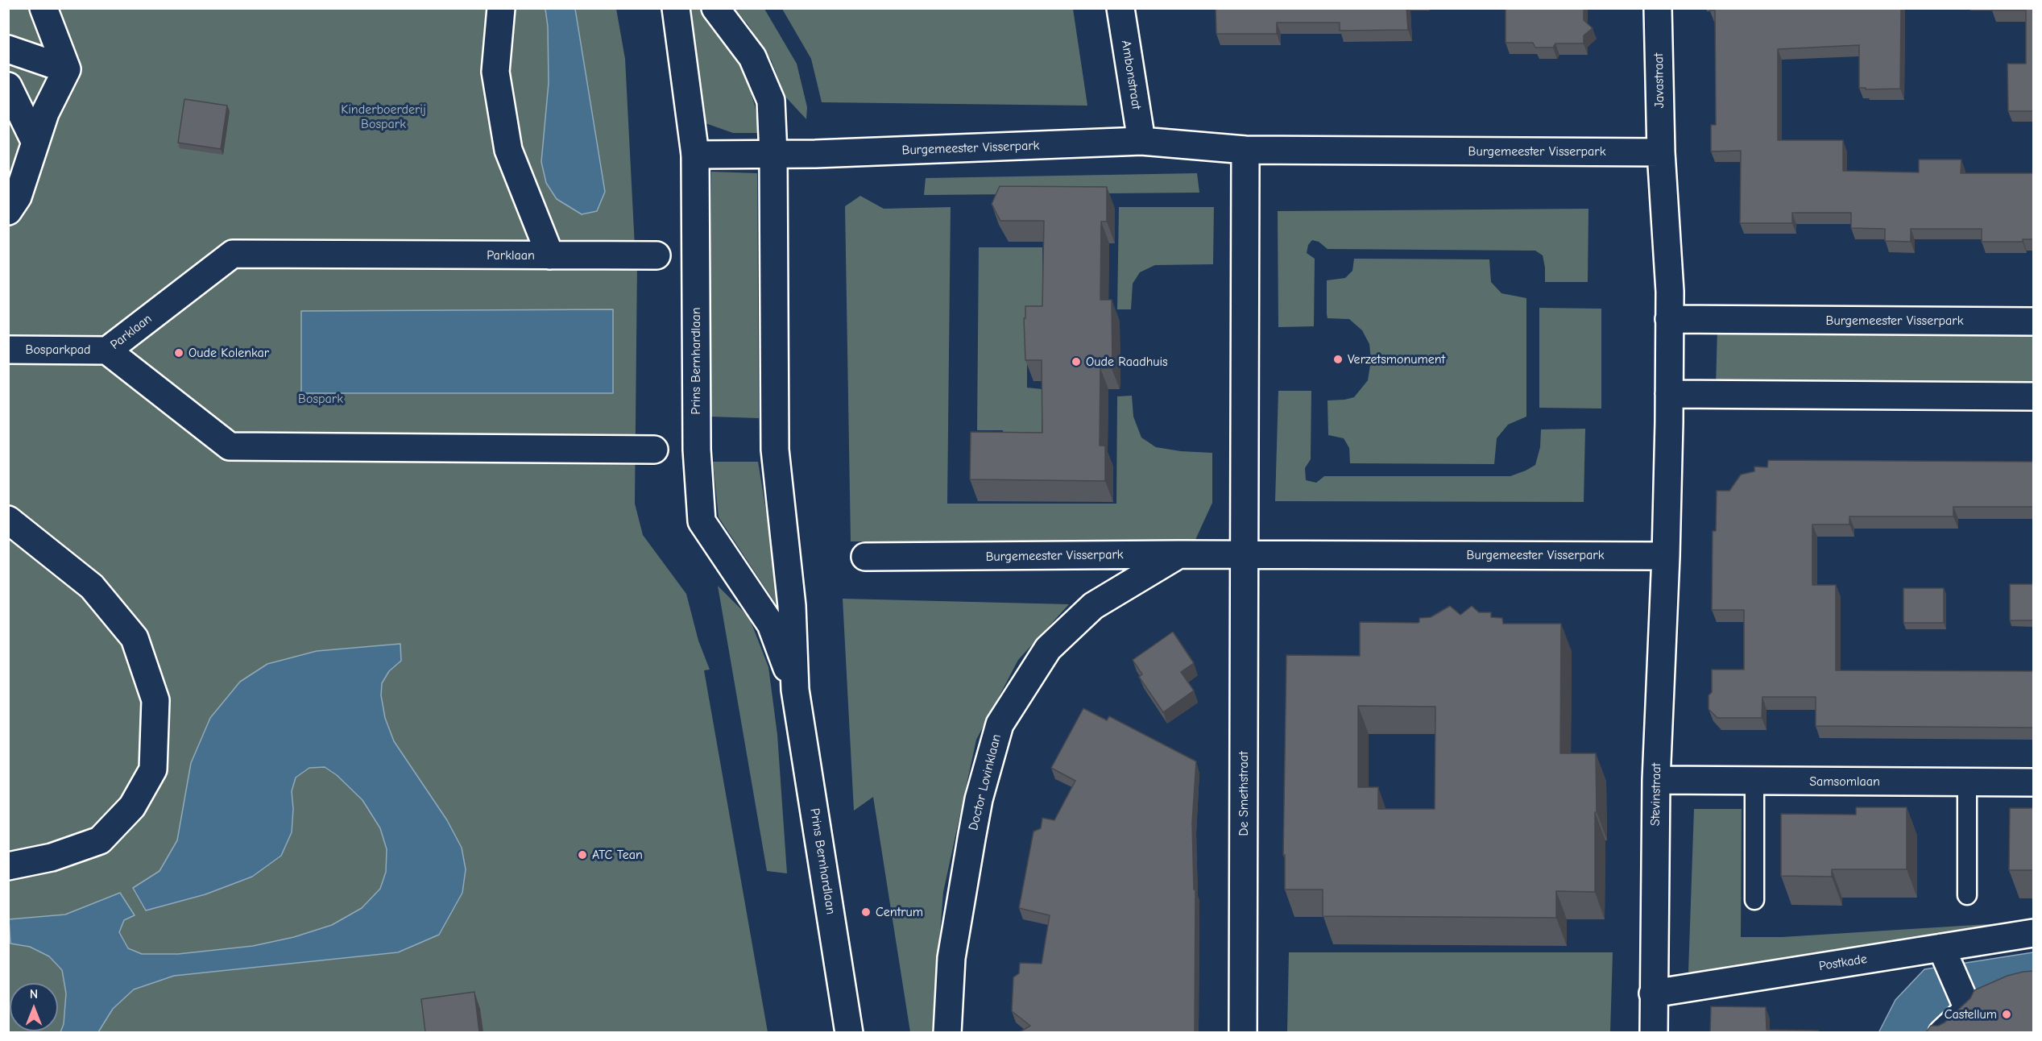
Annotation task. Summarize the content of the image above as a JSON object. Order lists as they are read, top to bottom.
{
  "streets": {
    "street": [
      "Ambonstraat",
      "Javastraat",
      "Burgemeester Visserpark",
      "Parklaan",
      "Bosparkpad",
      "Prins Bernhardlaan",
      "Samsomlaan",
      "Doctor Lovinklaan",
      "De Smethstraat",
      "Stevinstraat",
      "Postkade"
    ]
  },
  "crossings": [
    ["Ambonstraat", "Burgemeester Visserpark"],
    ["Javastraat", "Burgemeester Visserpark"],
    ["Burgemeester Visserpark", "Prins Bernhardlaan"],
    ["Burgemeester Visserpark", "Doctor Lovinklaan"],
    ["Burgemeester Visserpark", "De Smethstraat"],
    ["Burgemeester Visserpark", "Stevinstraat"],
    ["Parklaan", "Bosparkpad"],
    ["Samsomlaan", "Stevinstraat"],
    ["Stevinstraat", "Postkade"]
  ],
  "parks": ["Kinderboerderij Bospark", "Bospark"],
  "places": [
    "Oude Kolenkar",
    "Verzetsmonument",
    "Oude Raadhuis",
    "ATC Tean",
    "Centrum",
    "Castellum"
  ],
  "north": "top"
}
